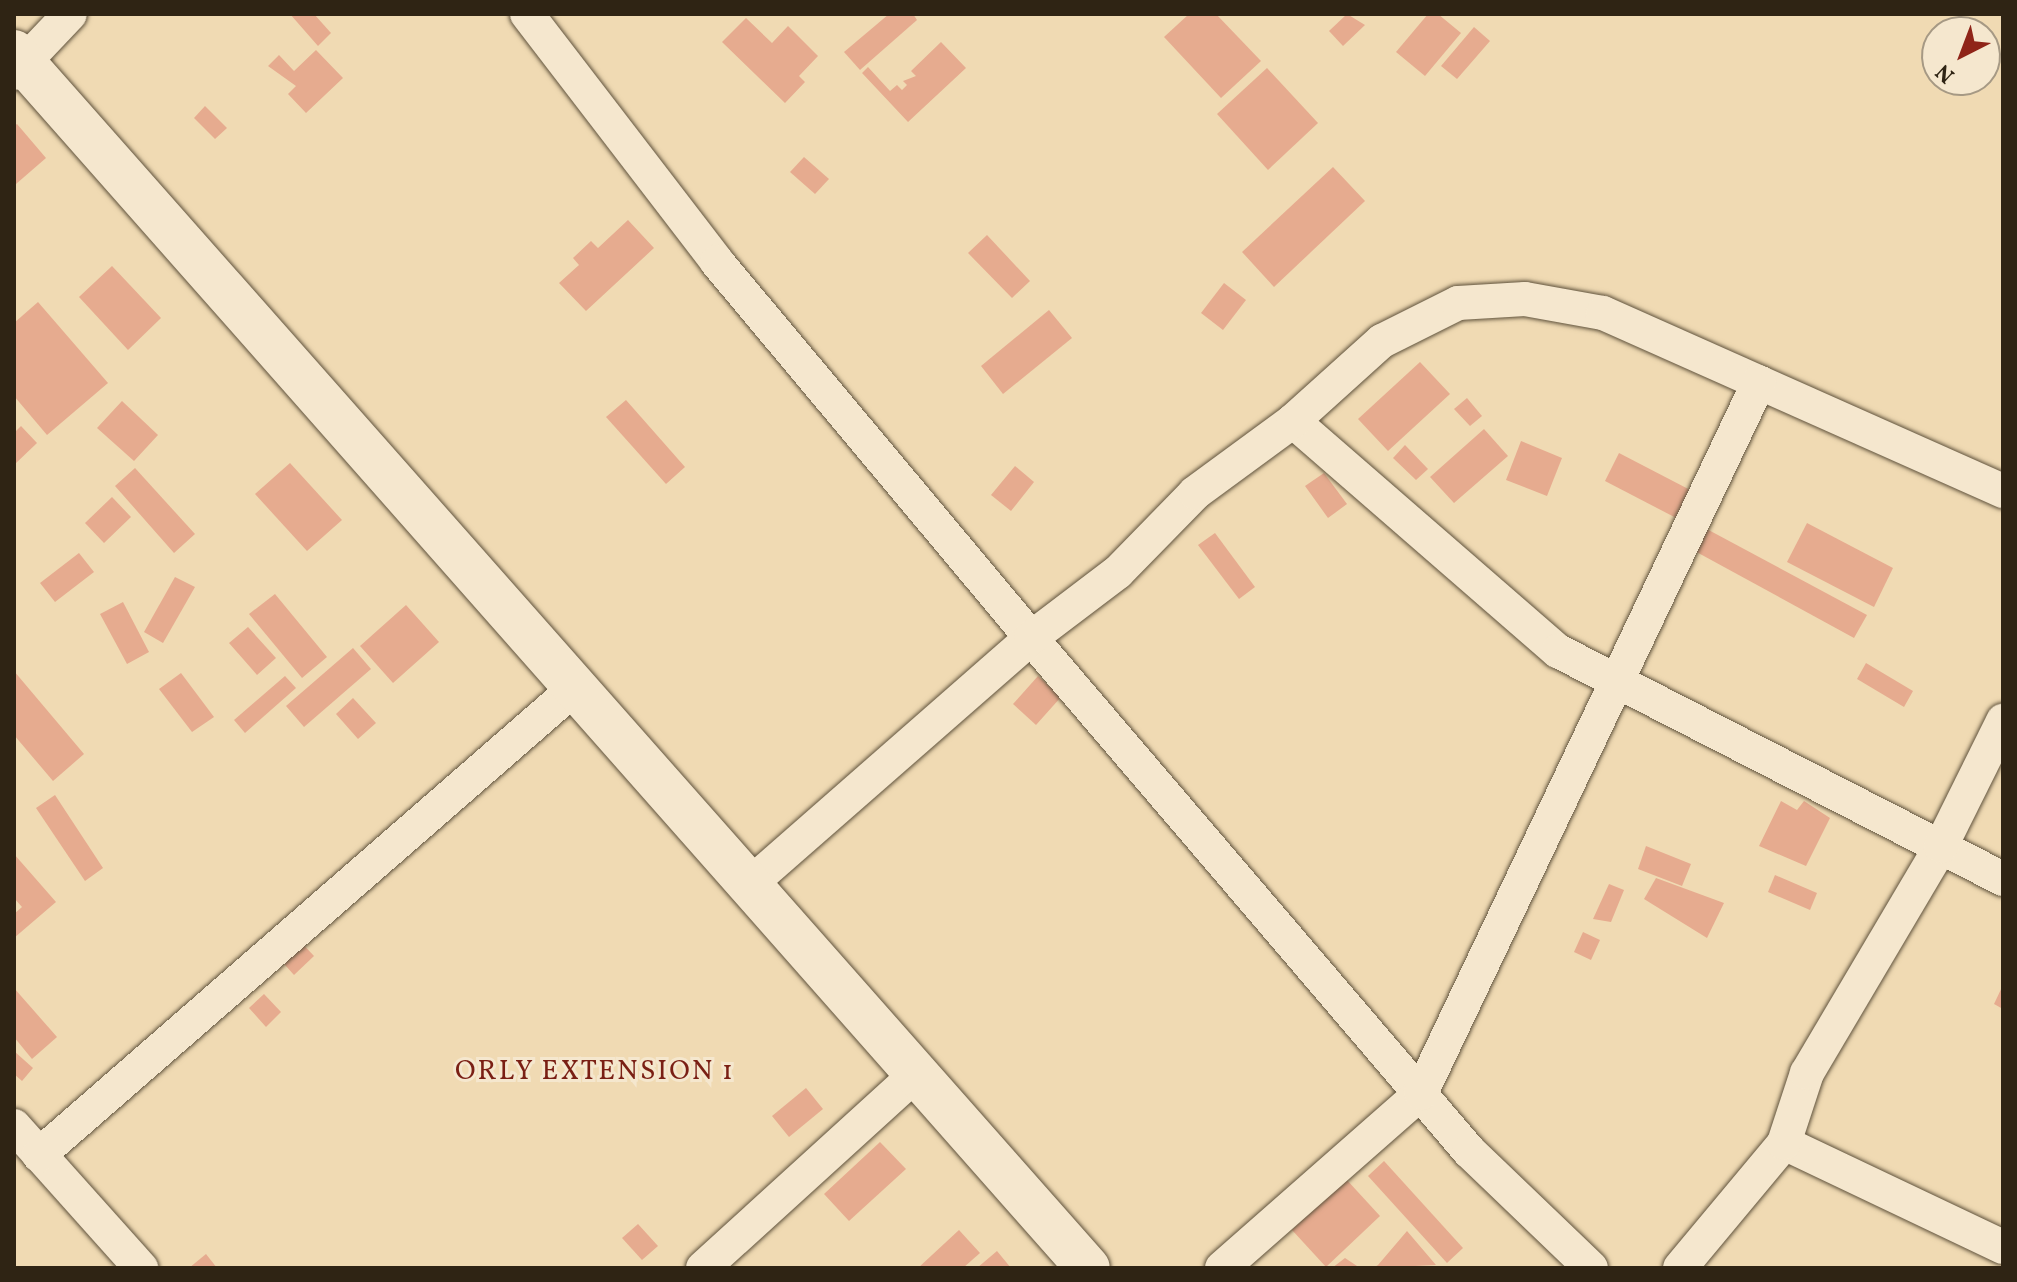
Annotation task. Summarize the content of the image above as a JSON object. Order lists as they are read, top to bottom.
{
  "districts": ["ORLY EXTENSION 1"],
  "north": "bottom left"
}
